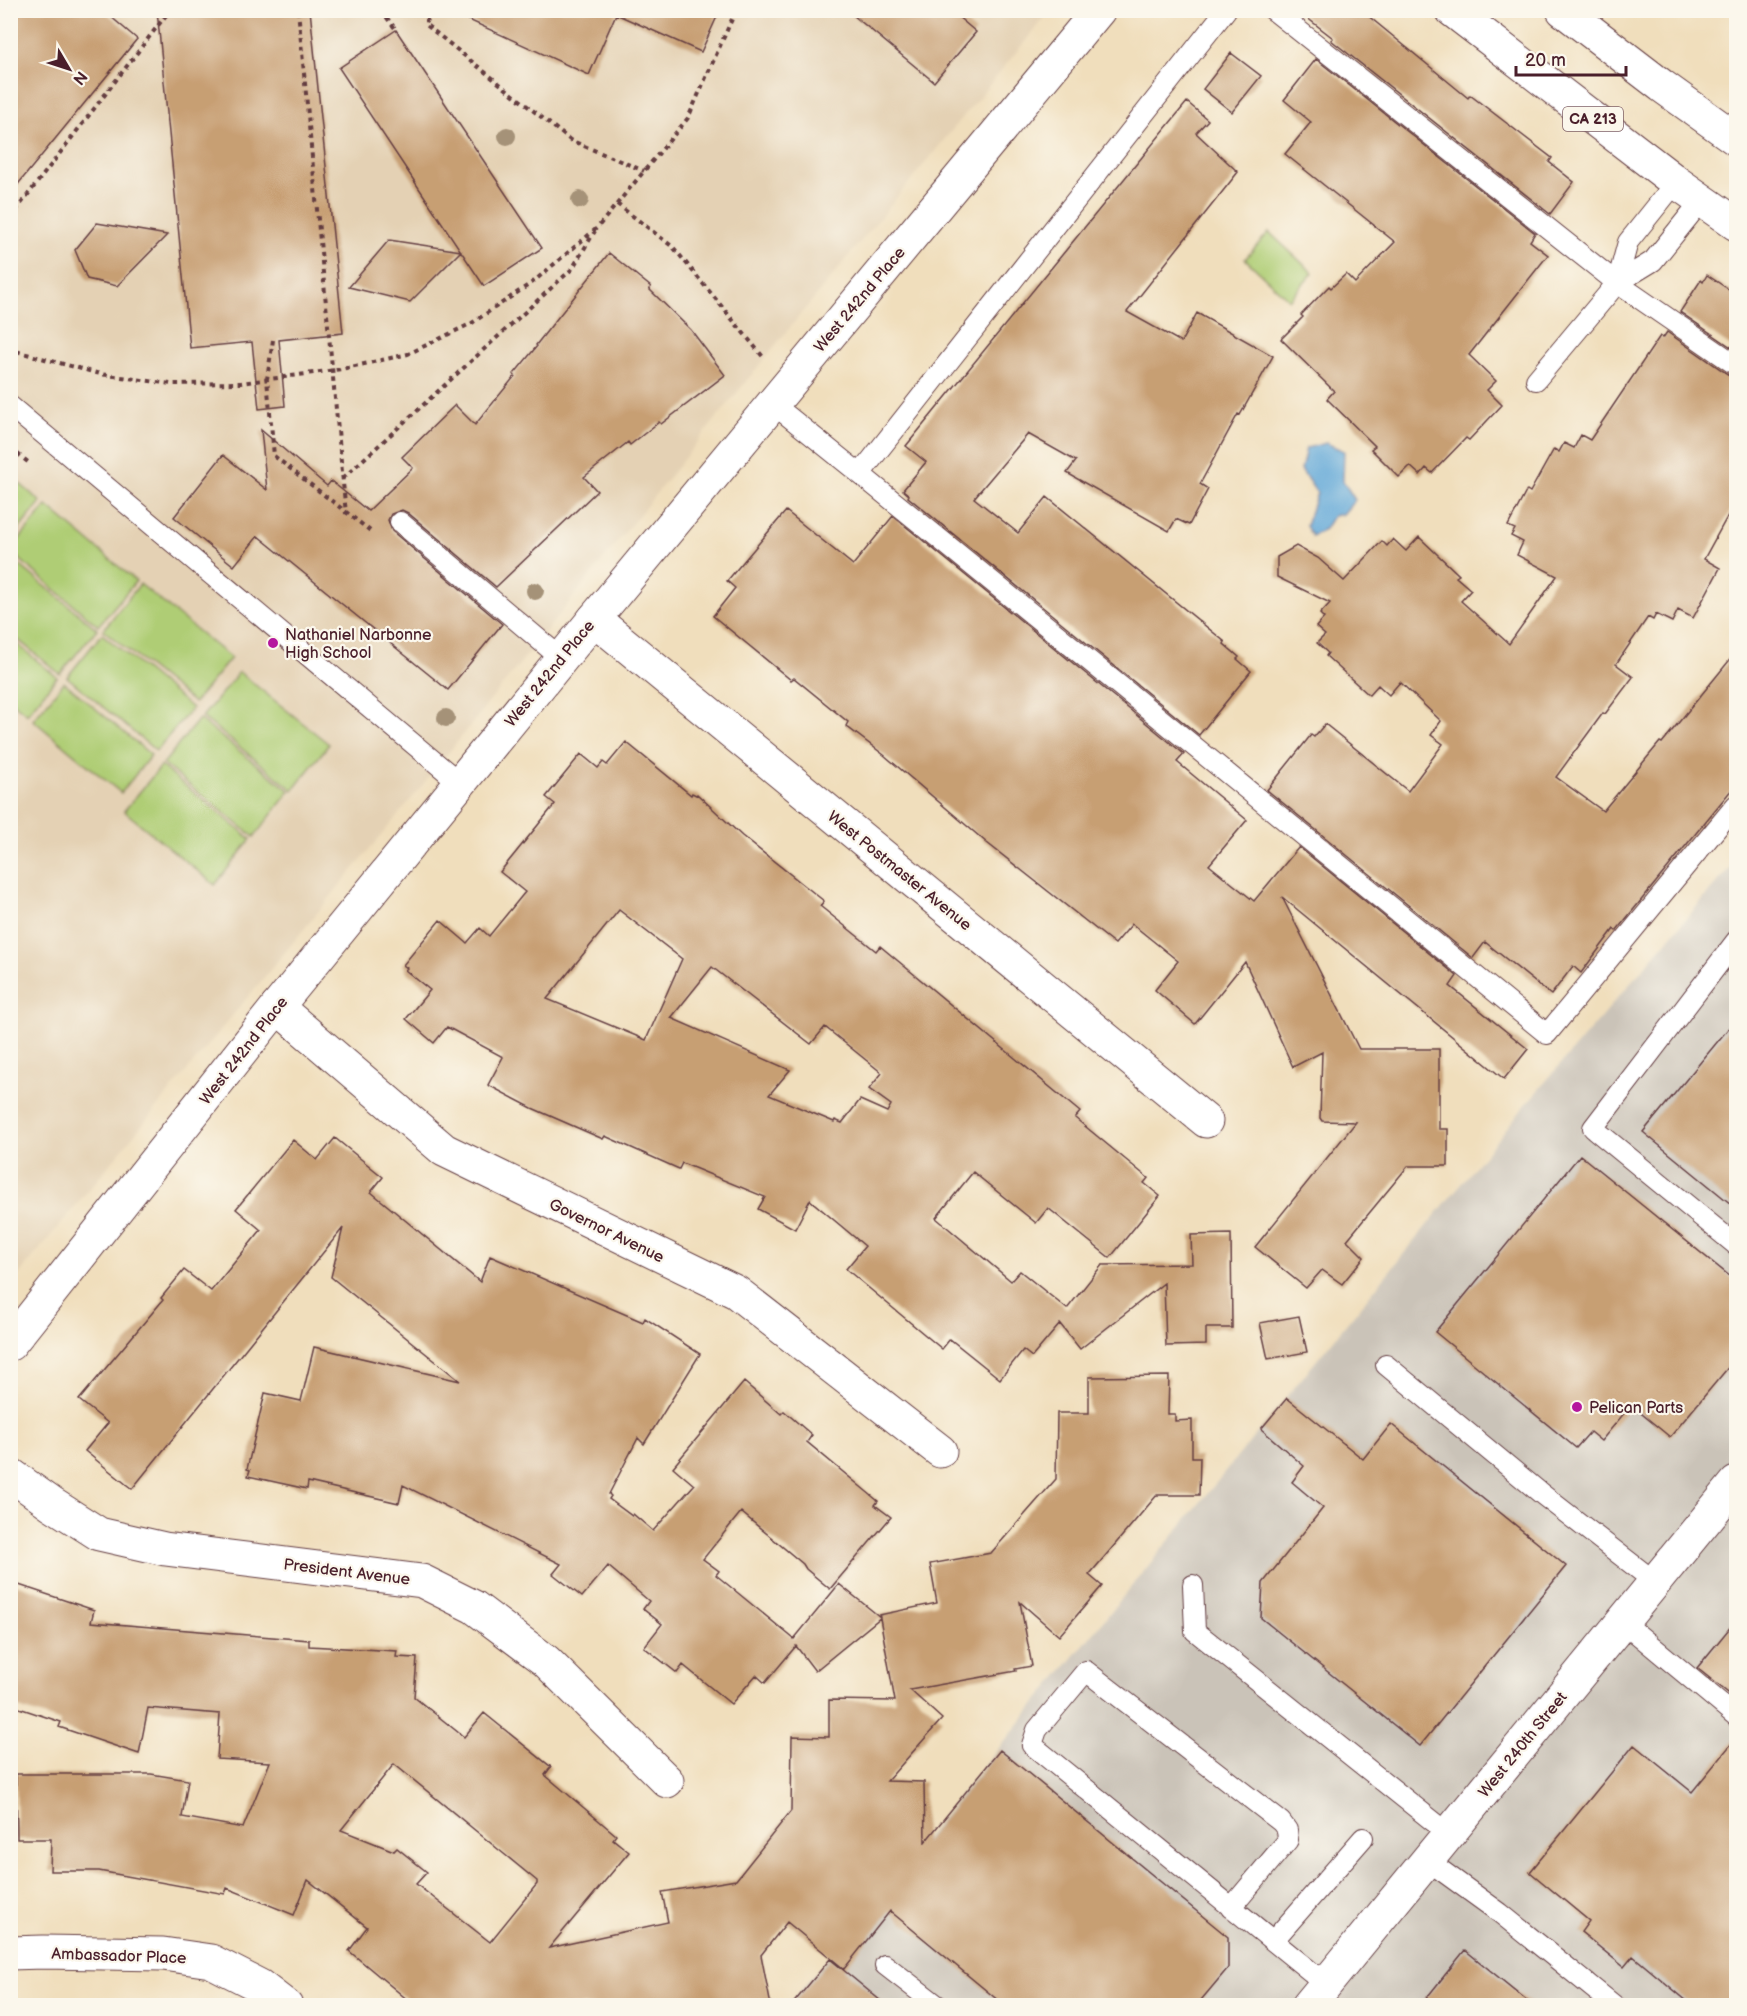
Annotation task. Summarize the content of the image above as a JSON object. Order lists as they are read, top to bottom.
{
  "streets": {
    "street": [
      "CA 213",
      "West 242nd Place",
      "West Postmaster Avenue",
      "Governor Avenue",
      "President Avenue",
      "West 240th Street",
      "Ambassador Place"
    ]
  },
  "crossings": [
    ["West 242nd Place", "West Postmaster Avenue"],
    ["West 242nd Place", "Governor Avenue"]
  ],
  "places": ["Nathaniel Narbonne High School", "Pelican Parts"],
  "scale_bar": "20 m",
  "north": "bottom right"
}
